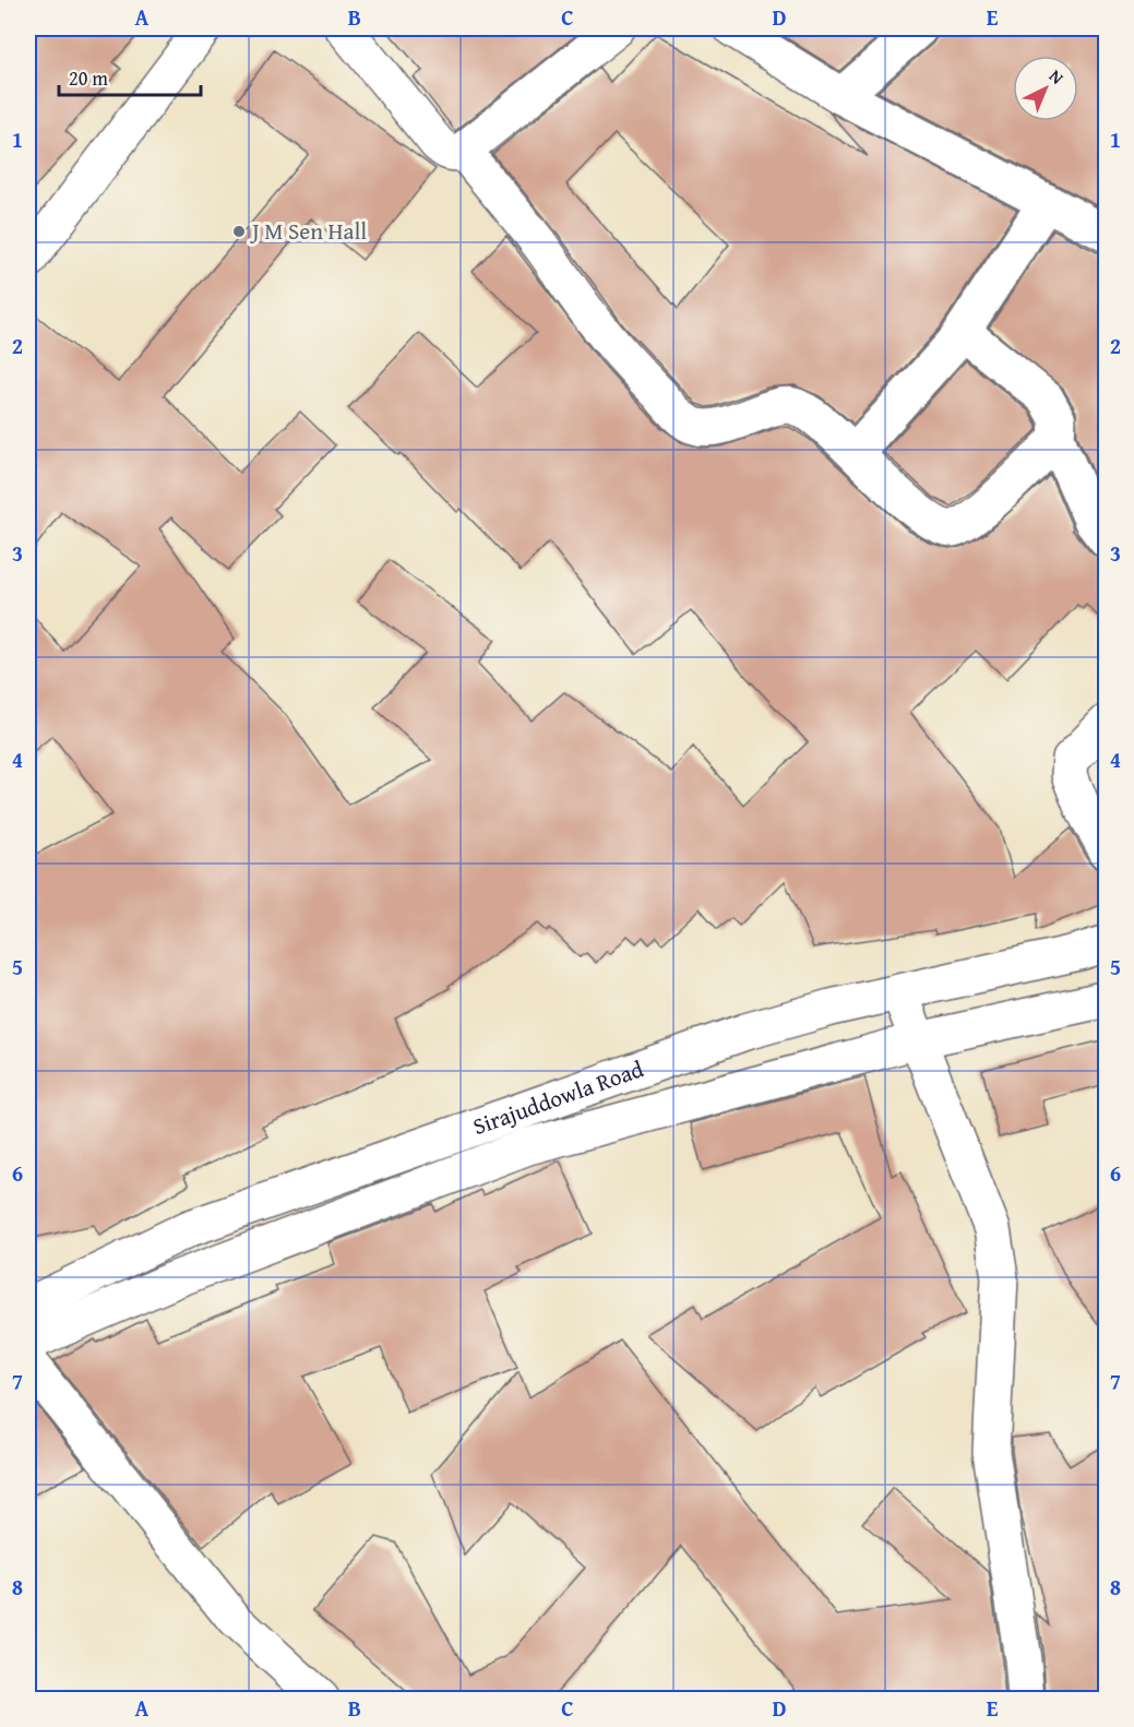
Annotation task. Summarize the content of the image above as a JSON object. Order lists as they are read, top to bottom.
{
  "streets": {
    "street": ["Sirajuddowla Road"]
  },
  "places": ["J M Sen Hall"],
  "scale_bar": "20 m",
  "north": "top right",
  "grid": {
    "columns": [
      "A",
      "B",
      "C",
      "D",
      "E"
    ],
    "rows": [
      "1",
      "2",
      "3",
      "4",
      "5",
      "6",
      "7",
      "8"
    ]
  }
}
